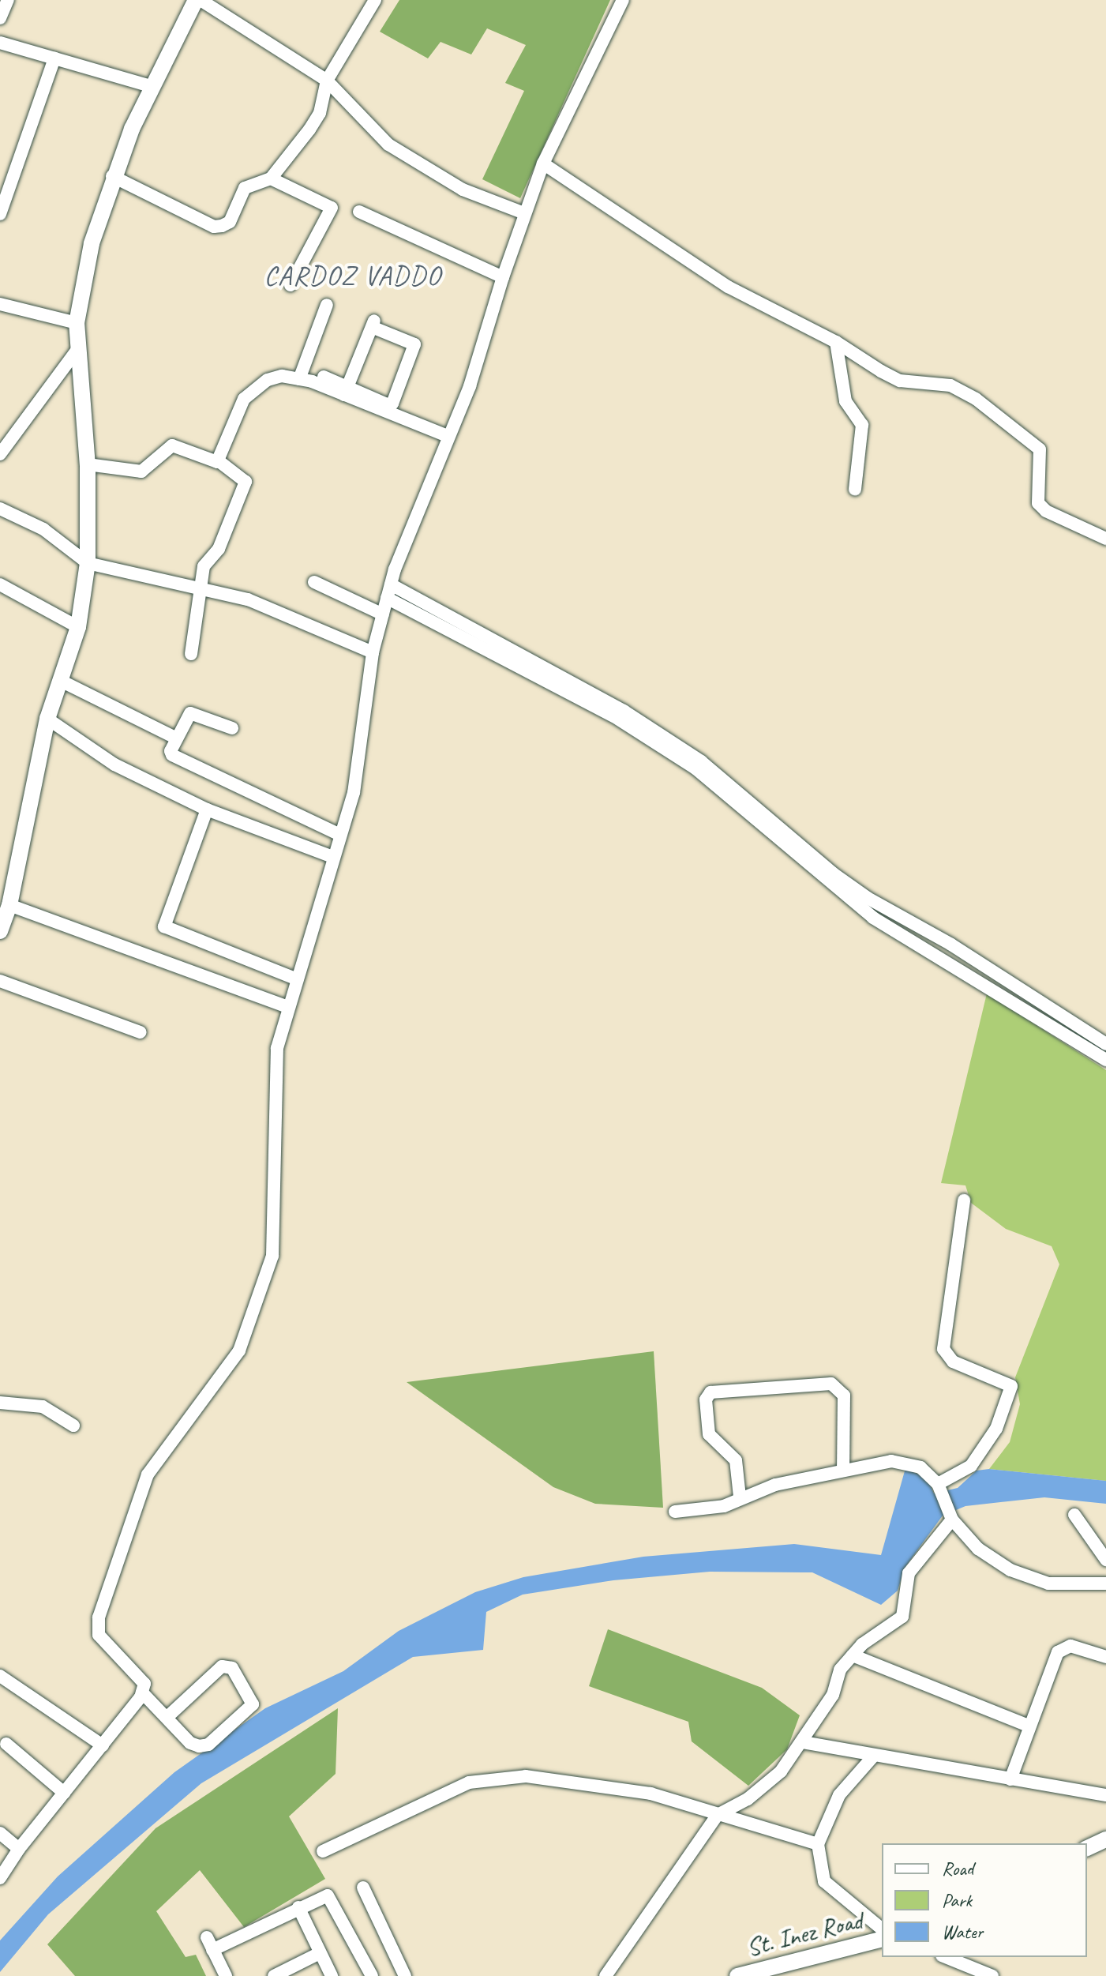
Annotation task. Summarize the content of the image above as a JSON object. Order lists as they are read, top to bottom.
{
  "streets": {
    "main road": ["St. Inez Road"]
  },
  "districts": ["CARDOZ VADDO"],
  "legend": ["Road", "Park", "Water"]
}
